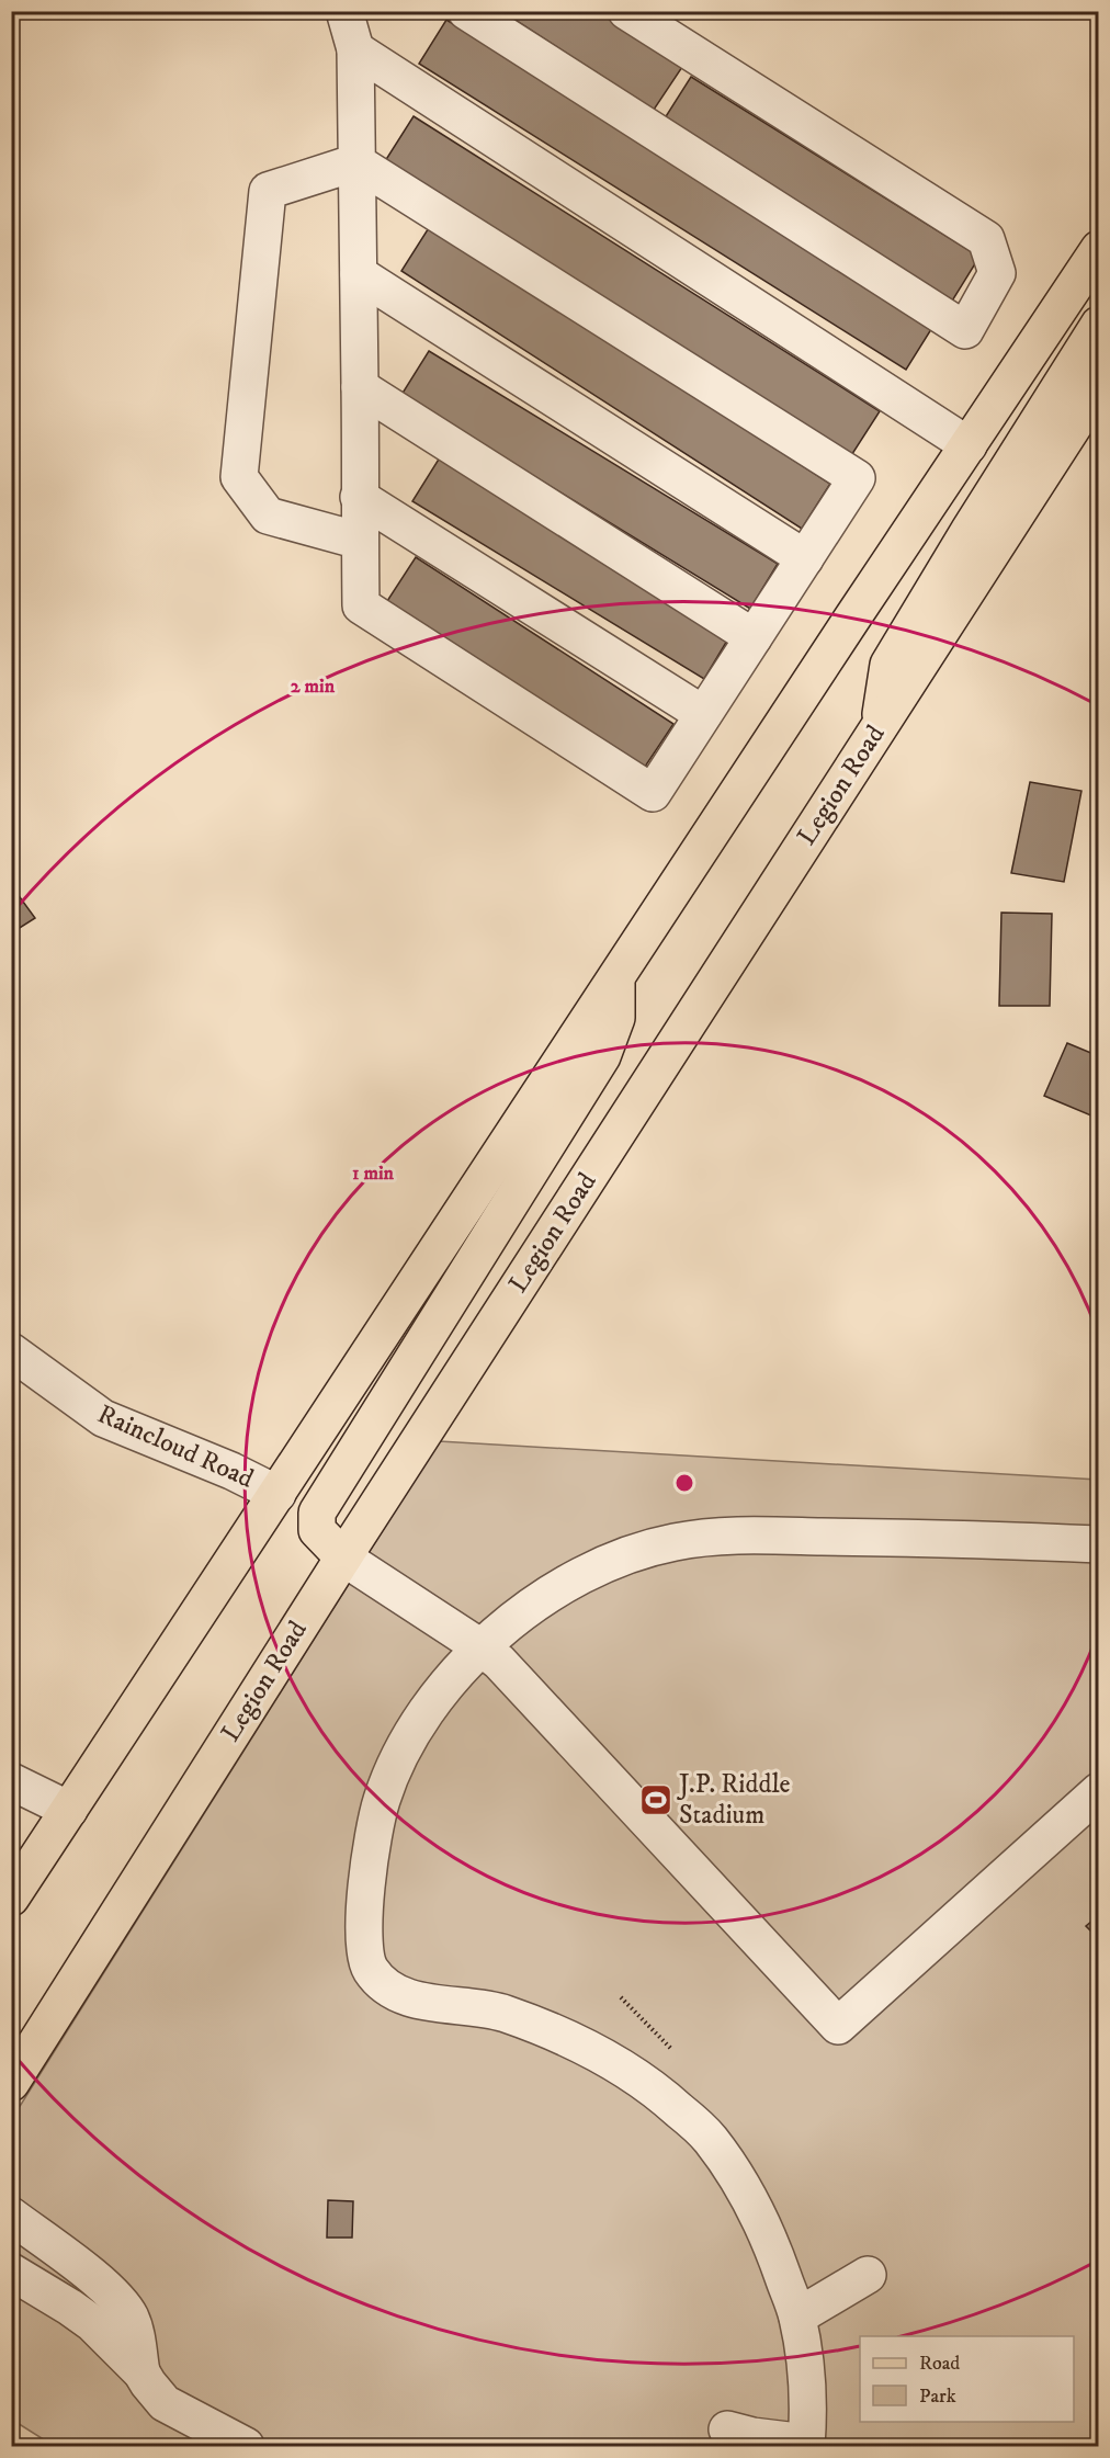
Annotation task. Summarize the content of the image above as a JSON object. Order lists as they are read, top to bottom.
{
  "streets": {
    "main road": ["Legion Road"],
    "street": ["Raincloud Road"]
  },
  "places": {
    "sports": ["J.P. Riddle Stadium"]
  },
  "legend": ["Road", "Park"],
  "rings": ["2 min", "1 min"]
}
